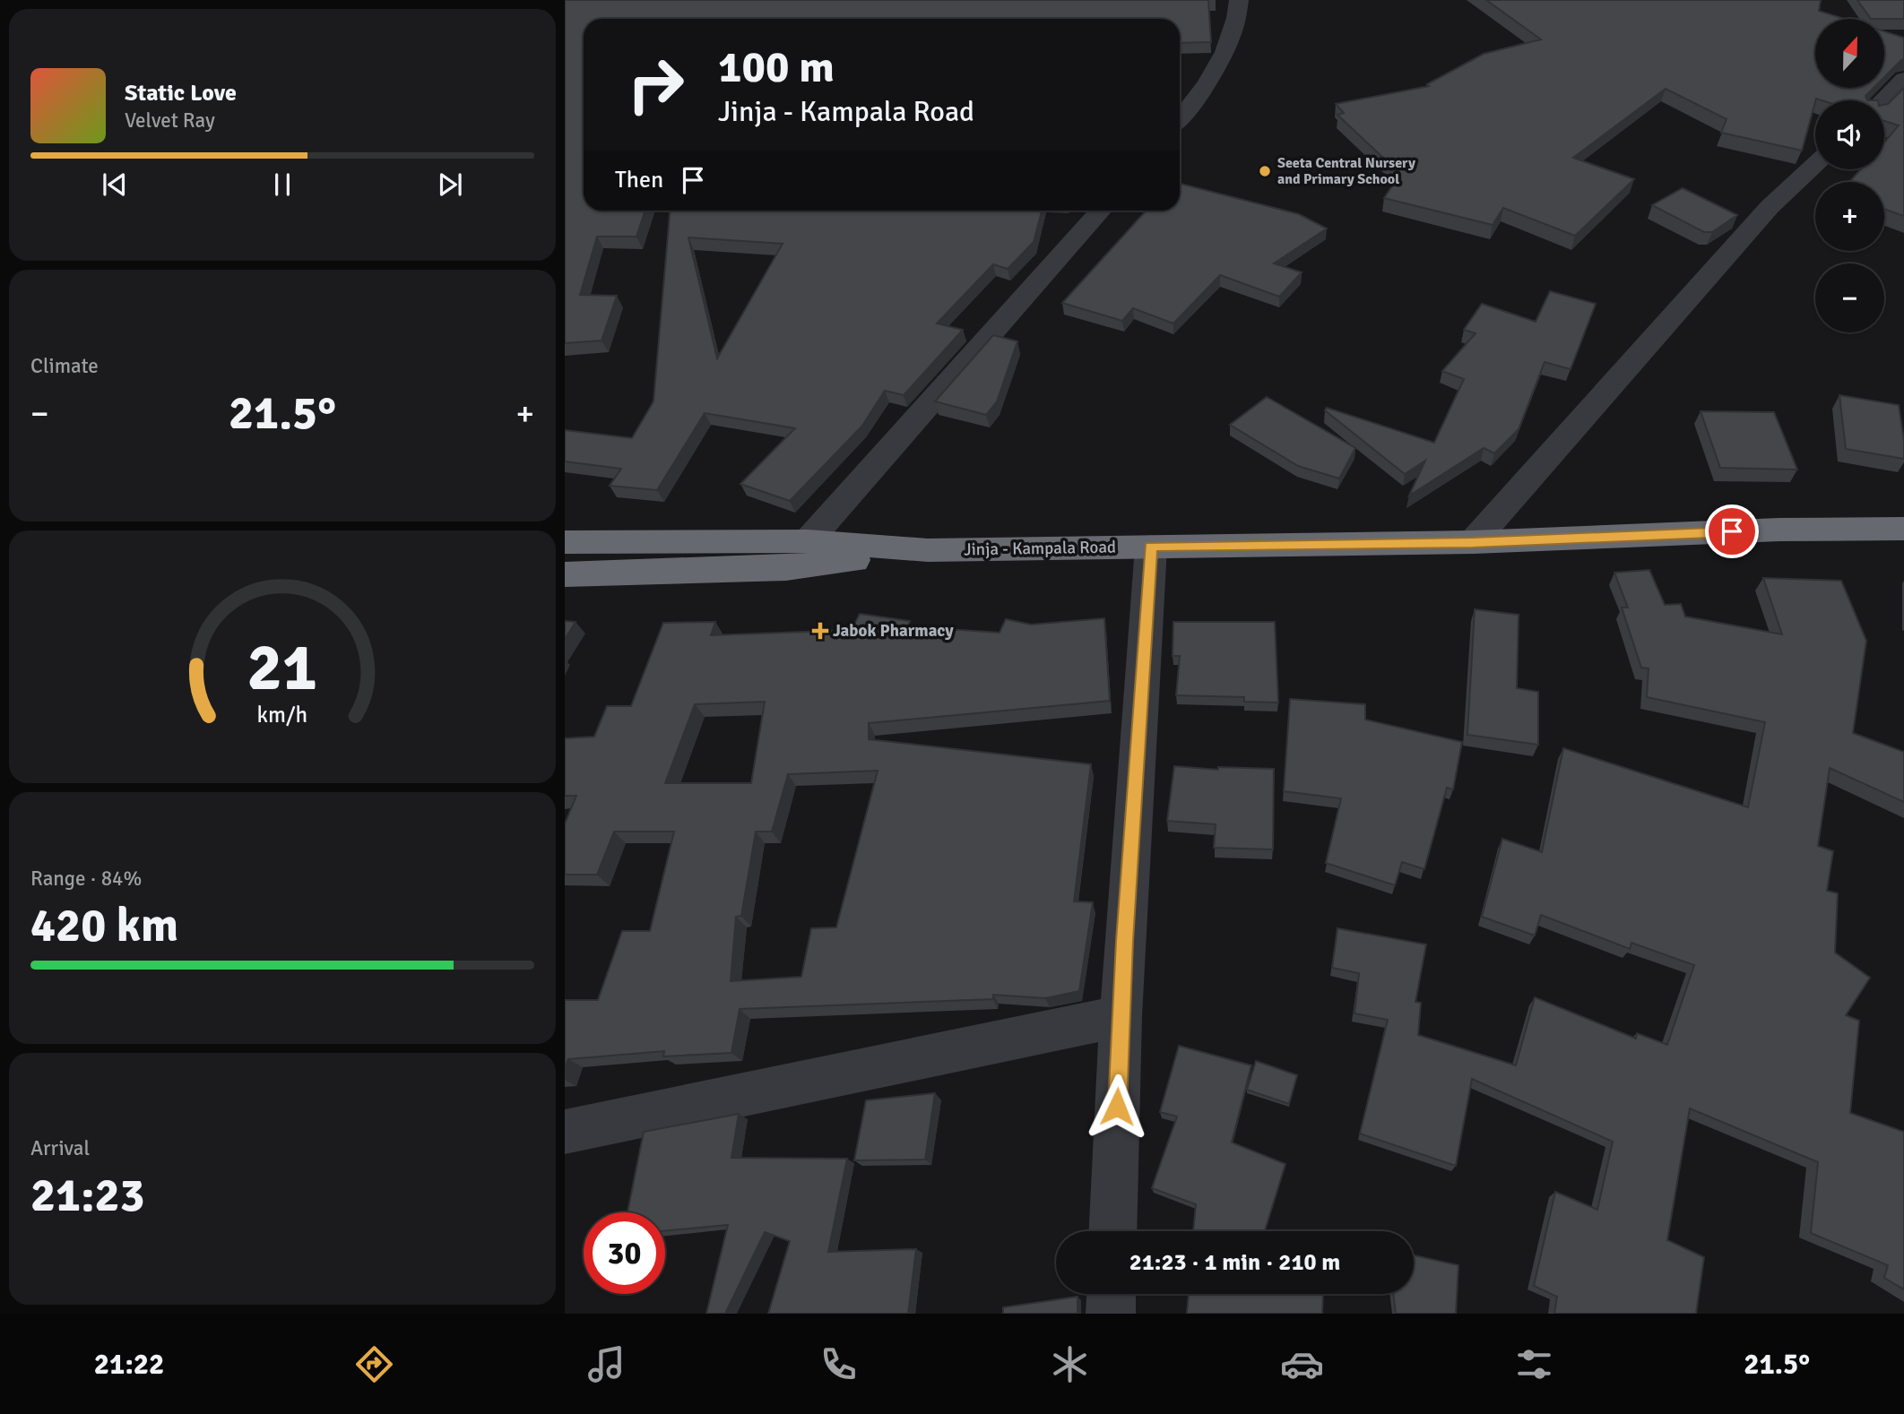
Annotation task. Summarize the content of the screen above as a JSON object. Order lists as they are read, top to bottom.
{
  "streets": {
    "highway": ["Jinja - Kampala Road"]
  },
  "places": {
    "other": ["Seeta Central Nursery and Primary School"],
    "health": ["Jabok Pharmacy"]
  },
  "north": "top",
  "page": {
    "map_buttons": ["+", "−"],
    "turn": ["100 m", "Jinja - Kampala Road"],
    "song": ["Static Love", "Velvet Ray"],
    "then": "Then",
    "tile": [
      "Climate",
      ["Range · 84%", "420 km"],
      ["Arrival", "21:23"]
    ],
    "heat": ["−", "21.5°", "+"],
    "limit": "30",
    "trip": "21:23 · 1 min · 210 m",
    "tabs": ["21:22", "21.5°"],
    "gauge": ["21", "km/h"]
  }
}
